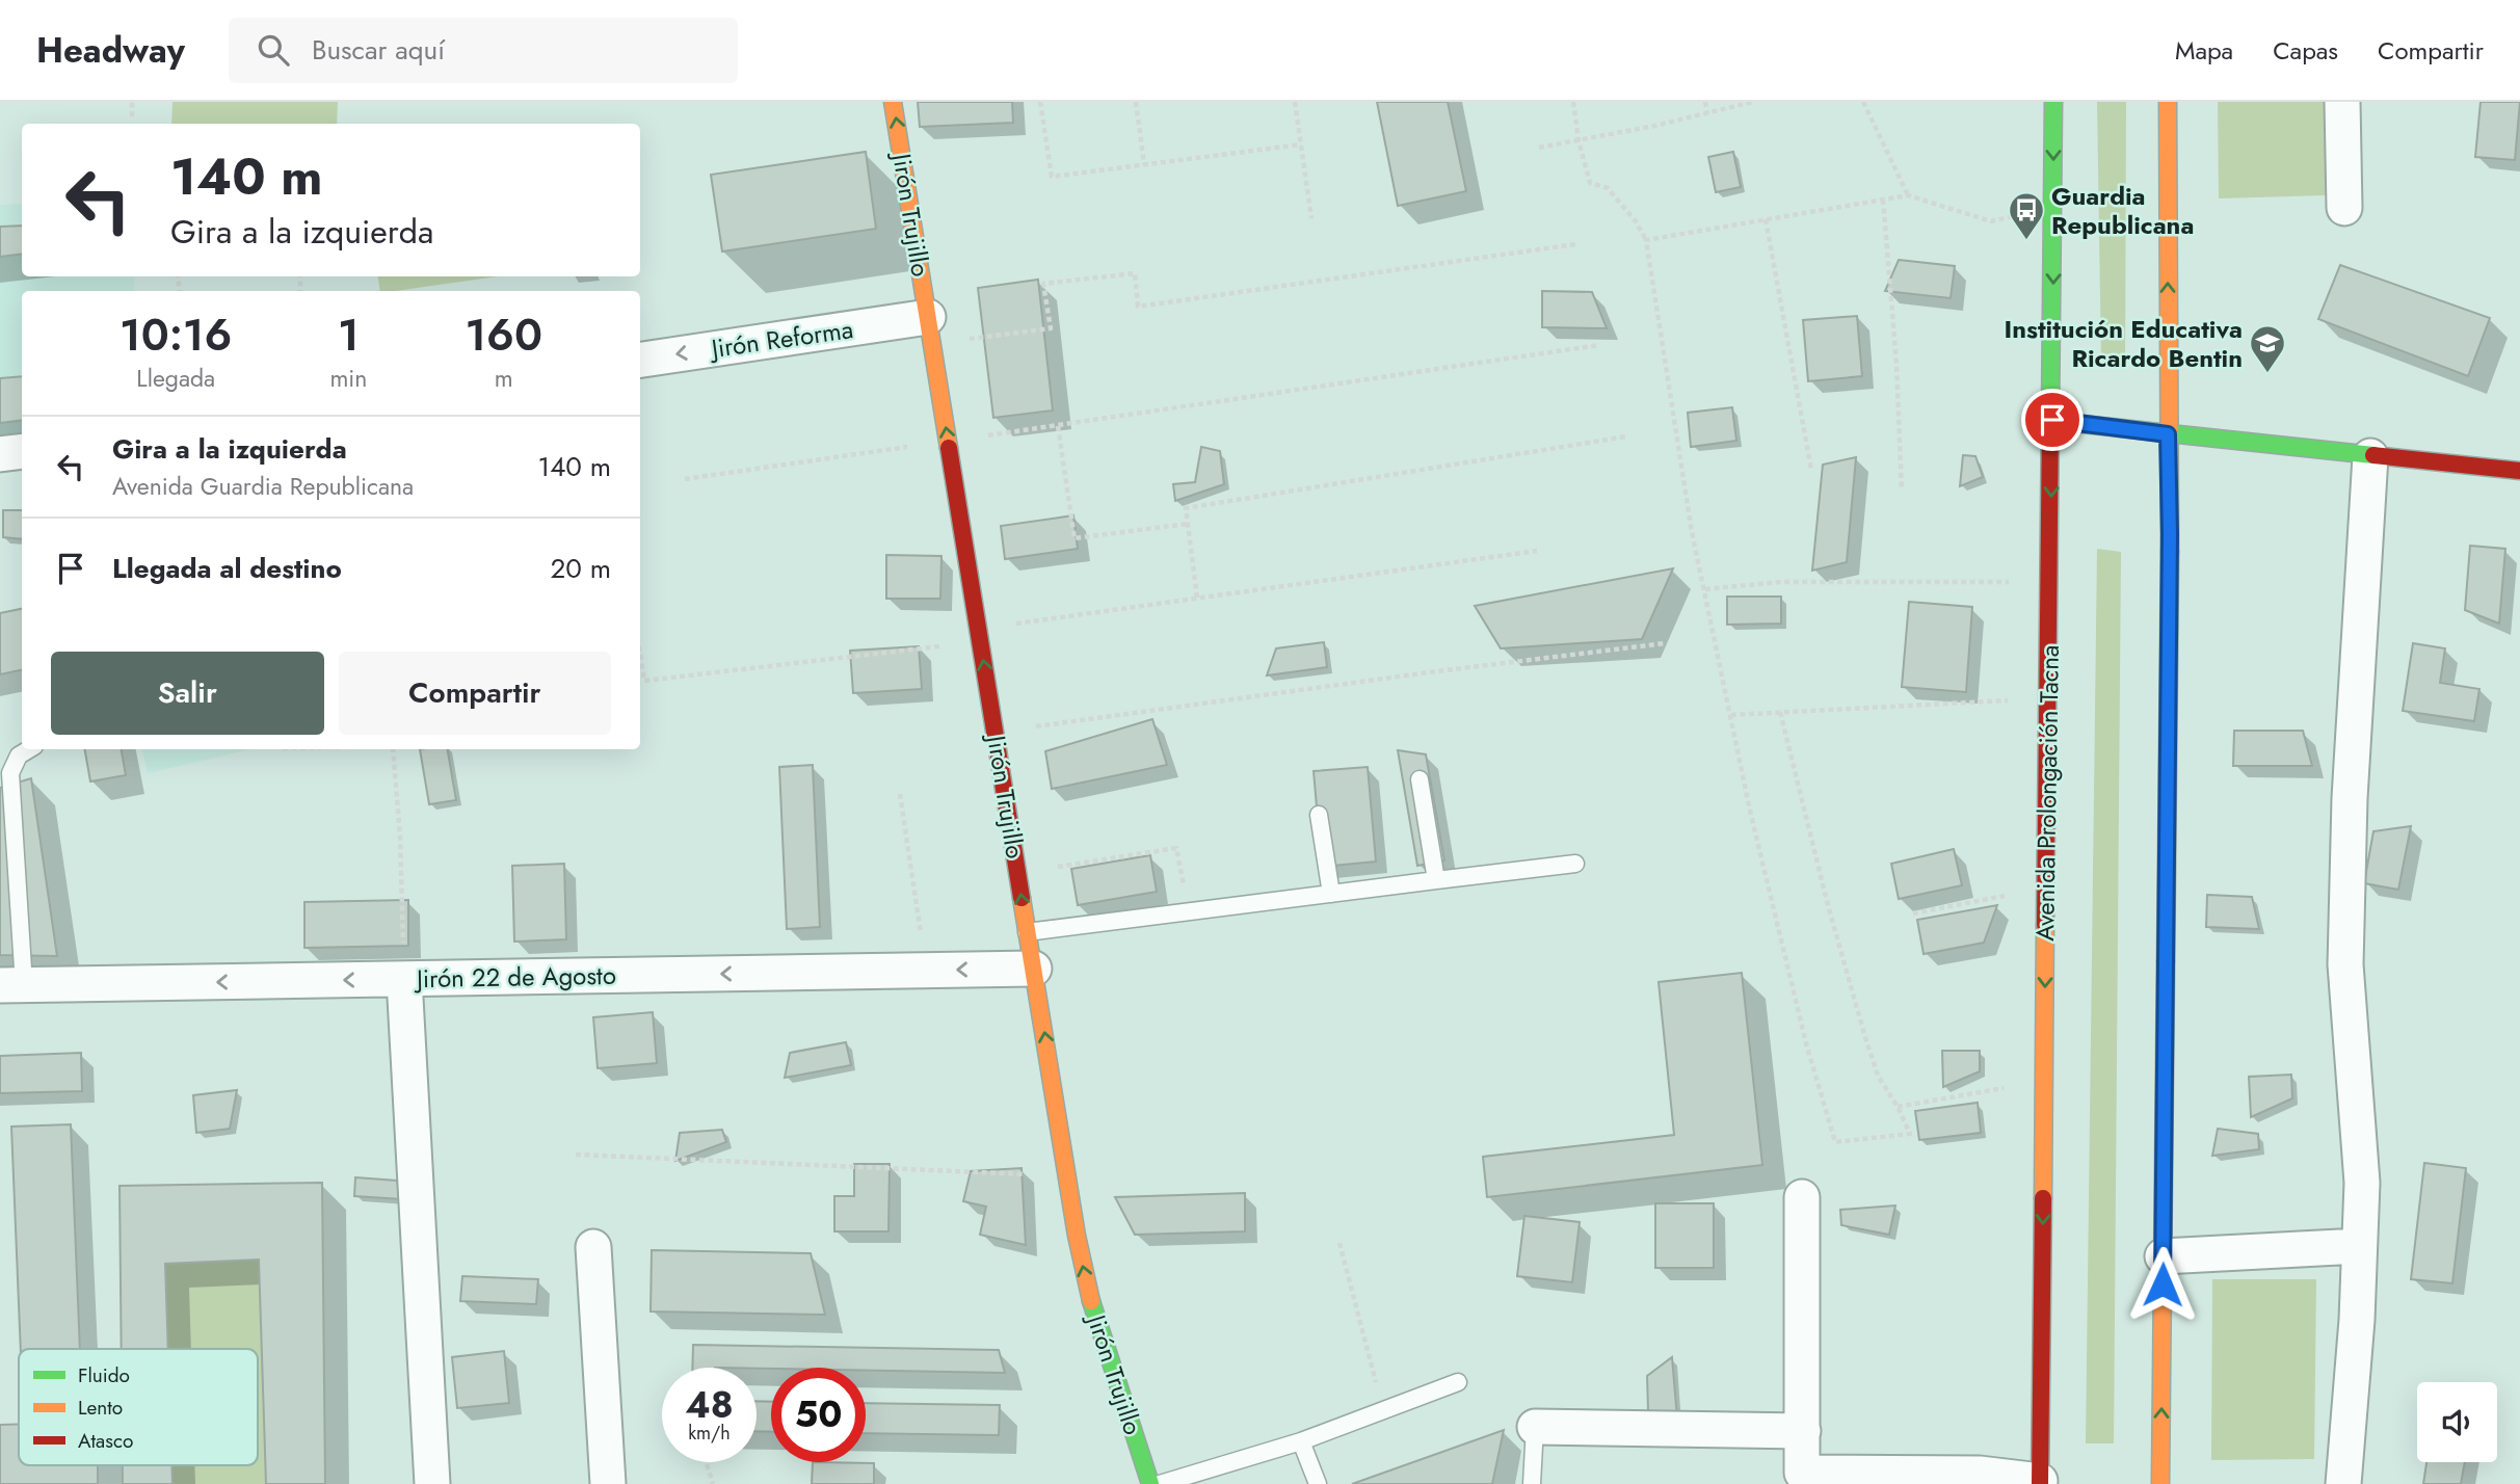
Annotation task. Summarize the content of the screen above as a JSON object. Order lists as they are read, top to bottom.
{
  "streets": {
    "main road": ["Jirón Trujillo", "Avenida Prolongación Tacna"],
    "street": ["Jirón Reforma", "Jirón 22 de Agosto"]
  },
  "crossings": [
    ["Jirón Trujillo", "Jirón Reforma"],
    ["Jirón Trujillo", "Jirón 22 de Agosto"]
  ],
  "one_way": ["Jirón Trujillo", "Jirón Reforma", "Jirón 22 de Agosto"],
  "places": {
    "bus stop": ["Guardia Republicana"],
    "school or university": ["Institución Educativa Ricardo Bentin"]
  },
  "legend": ["Fluido", "Lento", "Atasco"],
  "page": {
    "header": "Headway",
    "search": "Buscar aquí",
    "nav": ["Mapa", "Capas", "Compartir"],
    "turn": ["140 m", "Gira a la izquierda"],
    "eta": [
      "10:16",
      "Llegada",
      "1",
      "min",
      "160",
      "m"
    ],
    "list": [
      {
        "name": "Gira a la izquierda",
        "note": "Avenida Guardia Republicana",
        "value": "140 m"
      },
      {
        "name": "Llegada al destino",
        "value": "20 m"
      }
    ],
    "buttons": ["Salir", "Compartir"],
    "speed": "48 km/h",
    "limit": "50"
  }
}
